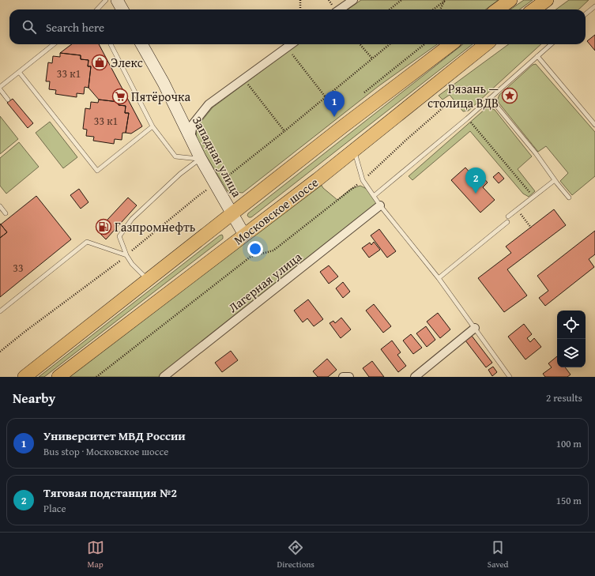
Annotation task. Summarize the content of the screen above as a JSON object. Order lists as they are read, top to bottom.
{
  "streets": {
    "main road": ["Московское шоссе"],
    "street": ["Западная улица", "Лагерная улица"]
  },
  "crossings": [
    ["Западная улица", "Московское шоссе"]
  ],
  "places": {
    "shop": ["Элекс"],
    "place": ["Рязань — столица ВДВ"],
    "supermarket": ["Пятёрочка"],
    "fuel station": ["Газпромнефть"]
  },
  "house_numbers": ["33 к1", "33 к1", "33"],
  "page": {
    "search": "Search here",
    "pins": ["1", "2"],
    "heading": ["Nearby", "2 results"],
    "list": [
      {
        "mark": "1",
        "name": "Университет МВД России",
        "note": "Bus stop · Московское шоссе",
        "value": "100 m"
      },
      {
        "mark": "2",
        "name": "Тяговая подстанция №2",
        "note": "Place",
        "value": "150 m"
      }
    ],
    "nav": ["Map", "Directions", "Saved"]
  }
}
